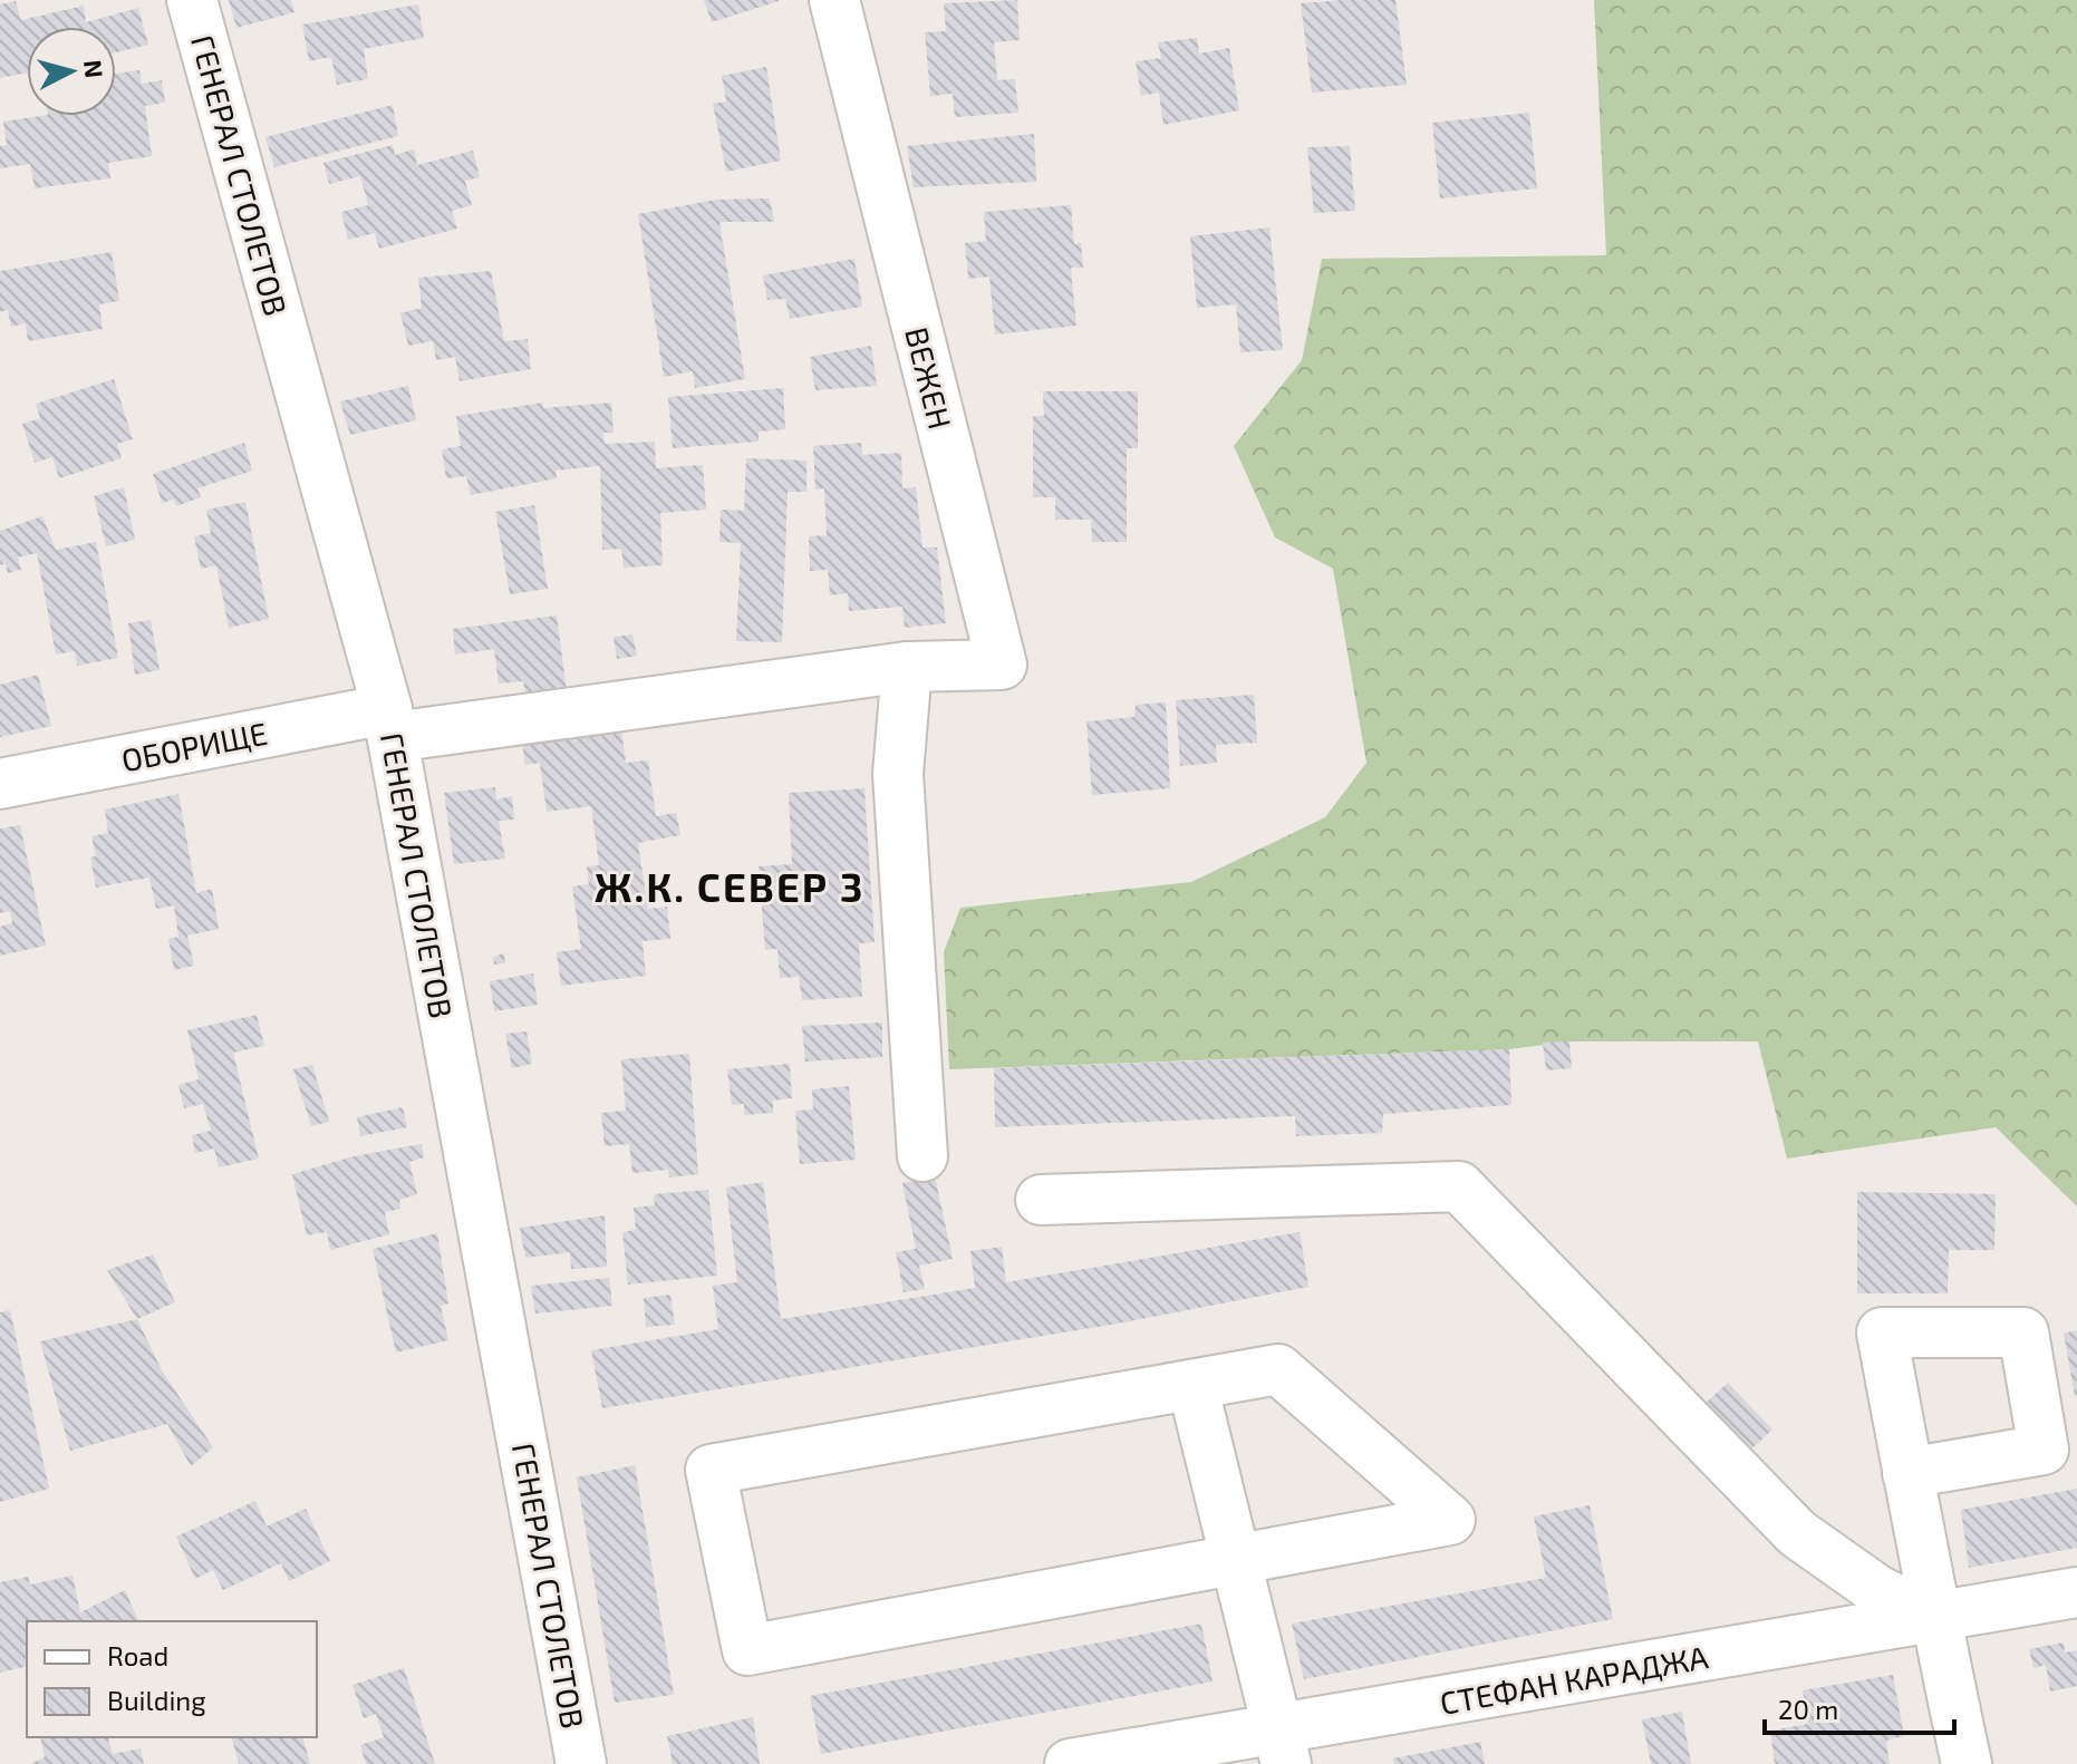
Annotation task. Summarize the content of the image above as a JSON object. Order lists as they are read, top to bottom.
{
  "streets": {
    "street": [
      "ГЕНЕРАЛ СТОЛЕТОВ",
      "ВЕЖЕН",
      "ОБОРИЩЕ",
      "СТЕФАН КАРАДЖА"
    ]
  },
  "crossings": [
    ["ГЕНЕРАЛ СТОЛЕТОВ", "ВЕЖЕН"],
    ["ГЕНЕРАЛ СТОЛЕТОВ", "ОБОРИЩЕ"],
    ["ВЕЖЕН", "ОБОРИЩЕ"]
  ],
  "districts": ["Ж.К. СЕВЕР 3"],
  "legend": ["Road", "Building"],
  "scale_bar": "20 m",
  "north": "right"
}
